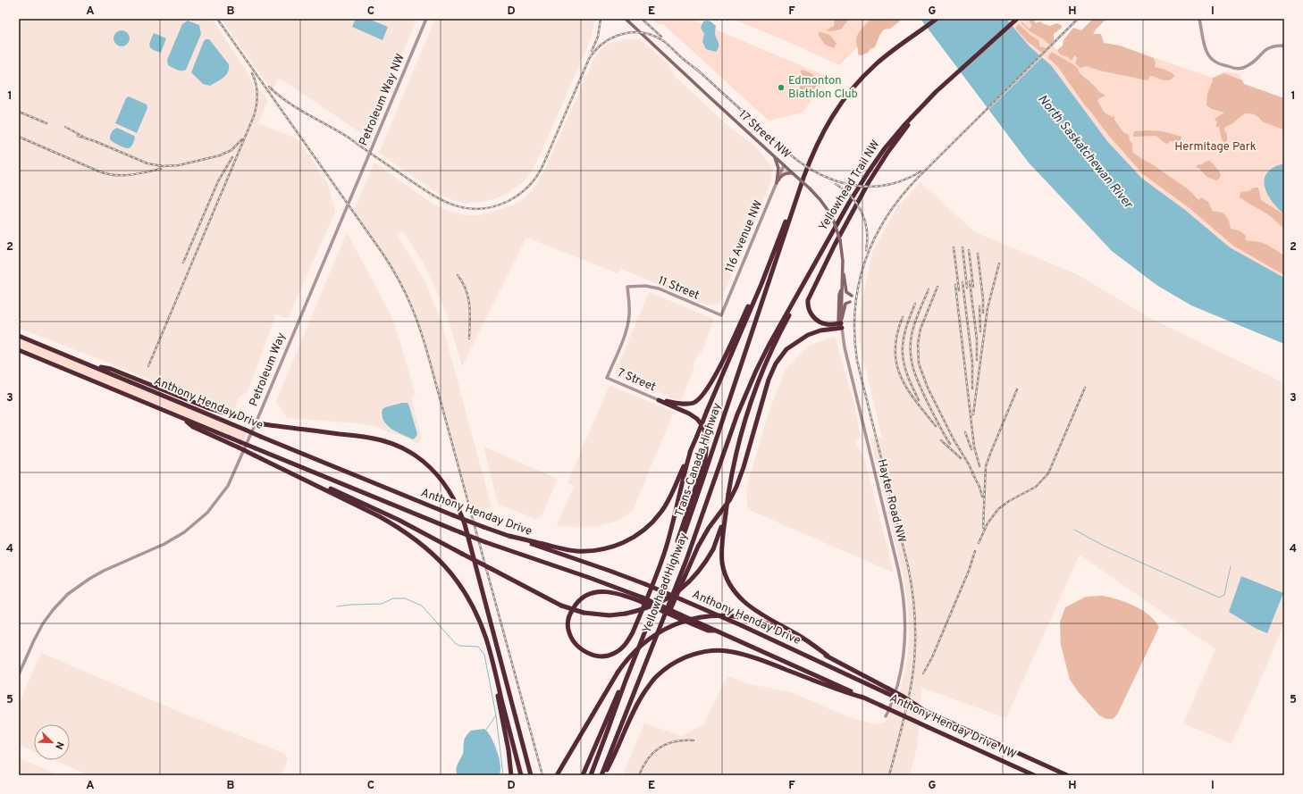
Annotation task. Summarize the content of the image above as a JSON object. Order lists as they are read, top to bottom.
{
  "streets": {
    "highway": [
      "Yellowhead Trail NW",
      "Anthony Henday Drive",
      "Trans-Canada Highway",
      "Yellowhead Highway",
      "Anthony Henday Drive NW"
    ],
    "main road": ["17 Street NW"],
    "street": [
      "Petroleum Way NW",
      "116 Avenue NW",
      "11 Street",
      "Petroleum Way",
      "7 Street",
      "Hayter Road NW"
    ]
  },
  "crossings": [
    ["Petroleum Way NW", "Petroleum Way"],
    ["17 Street NW", "116 Avenue NW"],
    ["17 Street NW", "Hayter Road NW"],
    ["Yellowhead Trail NW", "Yellowhead Highway"],
    ["116 Avenue NW", "11 Street"],
    ["11 Street", "7 Street"],
    ["Anthony Henday Drive", "Anthony Henday Drive NW"],
    ["Trans-Canada Highway", "Yellowhead Highway"]
  ],
  "water": ["North Saskatchewan River"],
  "parks": ["Hermitage Park"],
  "places": ["Edmonton Biathlon Club"],
  "north": "bottom right",
  "grid": {
    "columns": [
      "A",
      "B",
      "C",
      "D",
      "E",
      "F",
      "G",
      "H",
      "I"
    ],
    "rows": [
      "1",
      "2",
      "3",
      "4",
      "5"
    ]
  }
}
